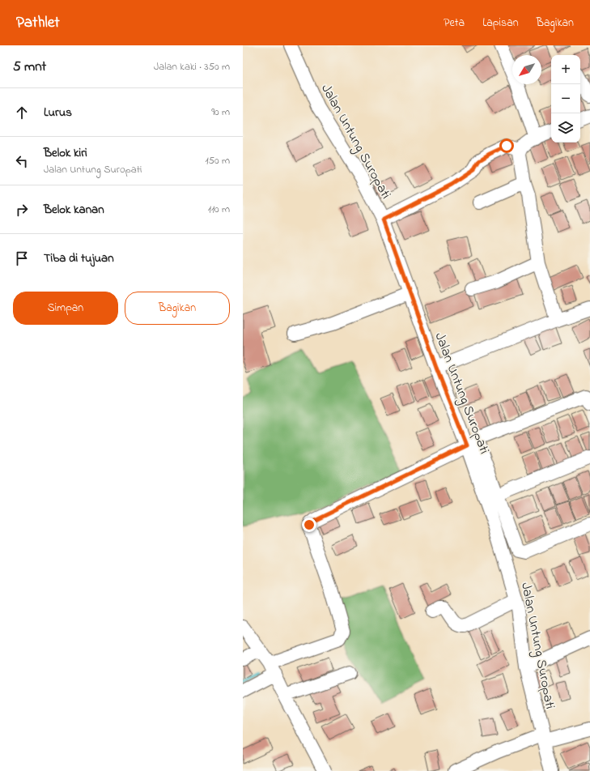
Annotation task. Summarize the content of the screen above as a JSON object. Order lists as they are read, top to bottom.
{
  "streets": {
    "street": ["Jalan Untung Suropati"]
  },
  "north": "bottom left",
  "page": {
    "header": "Pathlet",
    "nav": ["Peta", "Lapisan", "Bagikan"],
    "heading": ["5 mnt", "Jalan kaki · 350 m"],
    "map_buttons": ["+", "−"],
    "list": [
      ["Lurus", "90 m"],
      ["Belok kiri", "Jalan Untung Suropati", "150 m"],
      ["Belok kanan", "110 m"],
      "Tiba di tujuan"
    ],
    "buttons": ["Simpan", "Bagikan"]
  }
}
